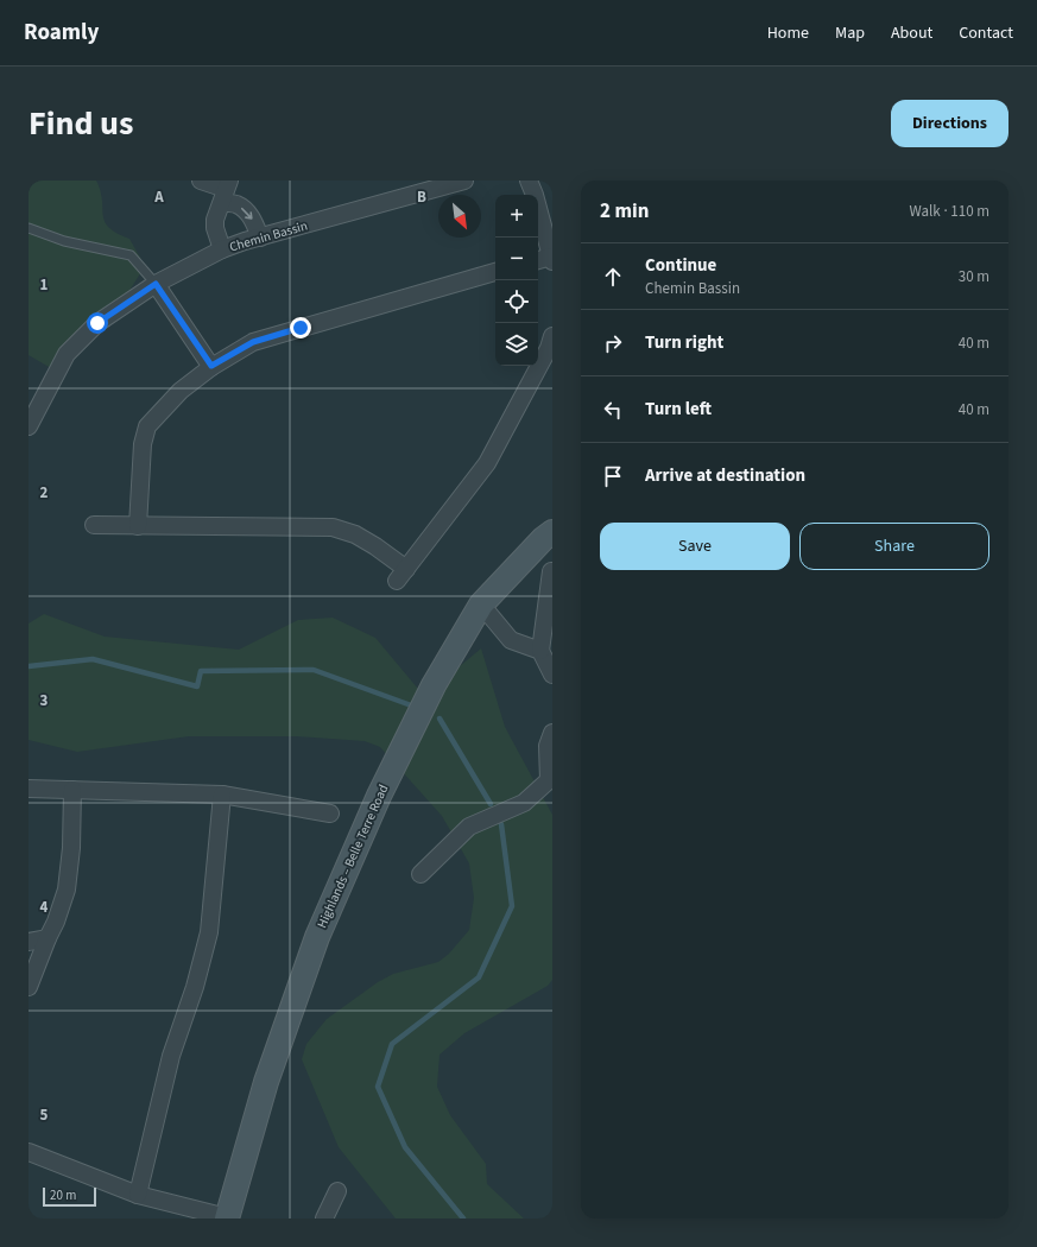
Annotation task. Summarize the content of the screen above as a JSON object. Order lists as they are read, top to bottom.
{
  "streets": {
    "street": ["Chemin Bassin", "Highlands – Belle Terre Road"]
  },
  "scale_bar": "20 m",
  "north": "bottom right",
  "page": {
    "header": "Roamly",
    "nav": [
      "Home",
      "Map",
      "About",
      "Contact"
    ],
    "title": "Find us",
    "buttons": [
      "Directions",
      ["Save", "Share"]
    ],
    "heading": ["2 min", "Walk · 110 m"],
    "map_buttons": ["+", "−"],
    "list": [
      ["Continue", "Chemin Bassin", "30 m"],
      ["Turn right", "40 m"],
      ["Turn left", "40 m"],
      "Arrive at destination"
    ],
    "scale": "20 m"
  },
  "grid": {
    "columns": ["A", "B"],
    "rows": [
      "1",
      "2",
      "3",
      "4",
      "5"
    ]
  }
}
